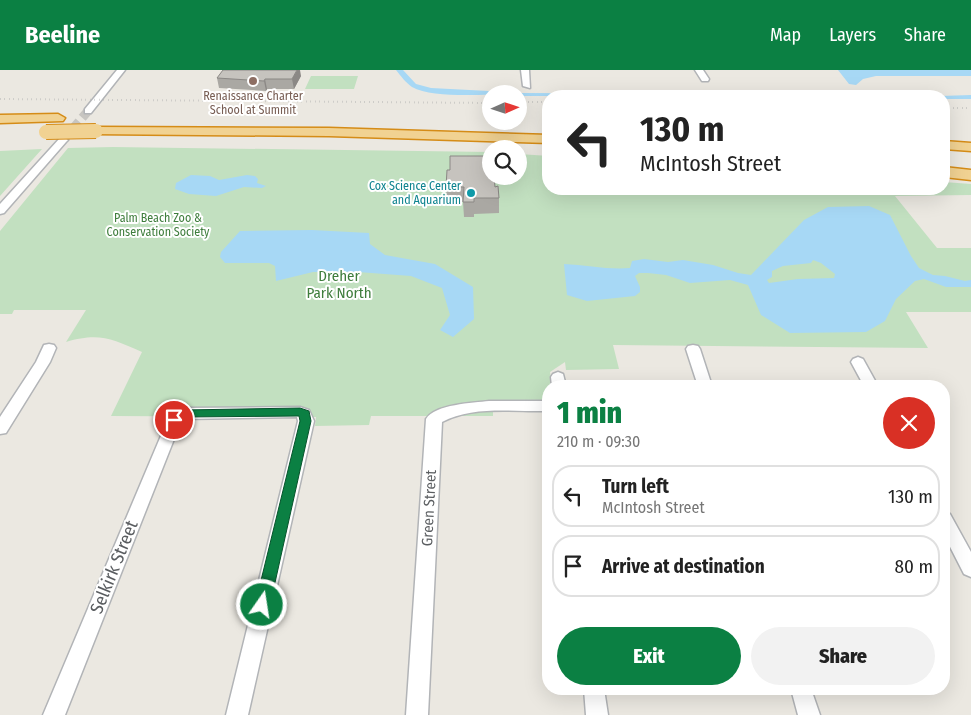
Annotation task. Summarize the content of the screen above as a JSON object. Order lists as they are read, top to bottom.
{
  "streets": {
    "street": ["Green Street", "Selkirk Street"]
  },
  "parks": ["Palm Beach Zoo & Conservation Society", "Dreher Park North"],
  "places": ["Renaissance Charter School at Summit", "Cox Science Center and Aquarium"],
  "north": "right",
  "page": {
    "header": "Beeline",
    "nav": ["Map", "Layers", "Share"],
    "turn": ["130 m", "McIntosh Street"],
    "heading": ["1 min", "210 m · 09:30"],
    "list": [
      {
        "name": "Turn left",
        "note": "McIntosh Street",
        "value": "130 m"
      },
      {
        "name": "Arrive at destination",
        "value": "80 m"
      }
    ],
    "buttons": ["Exit", "Share"]
  }
}
